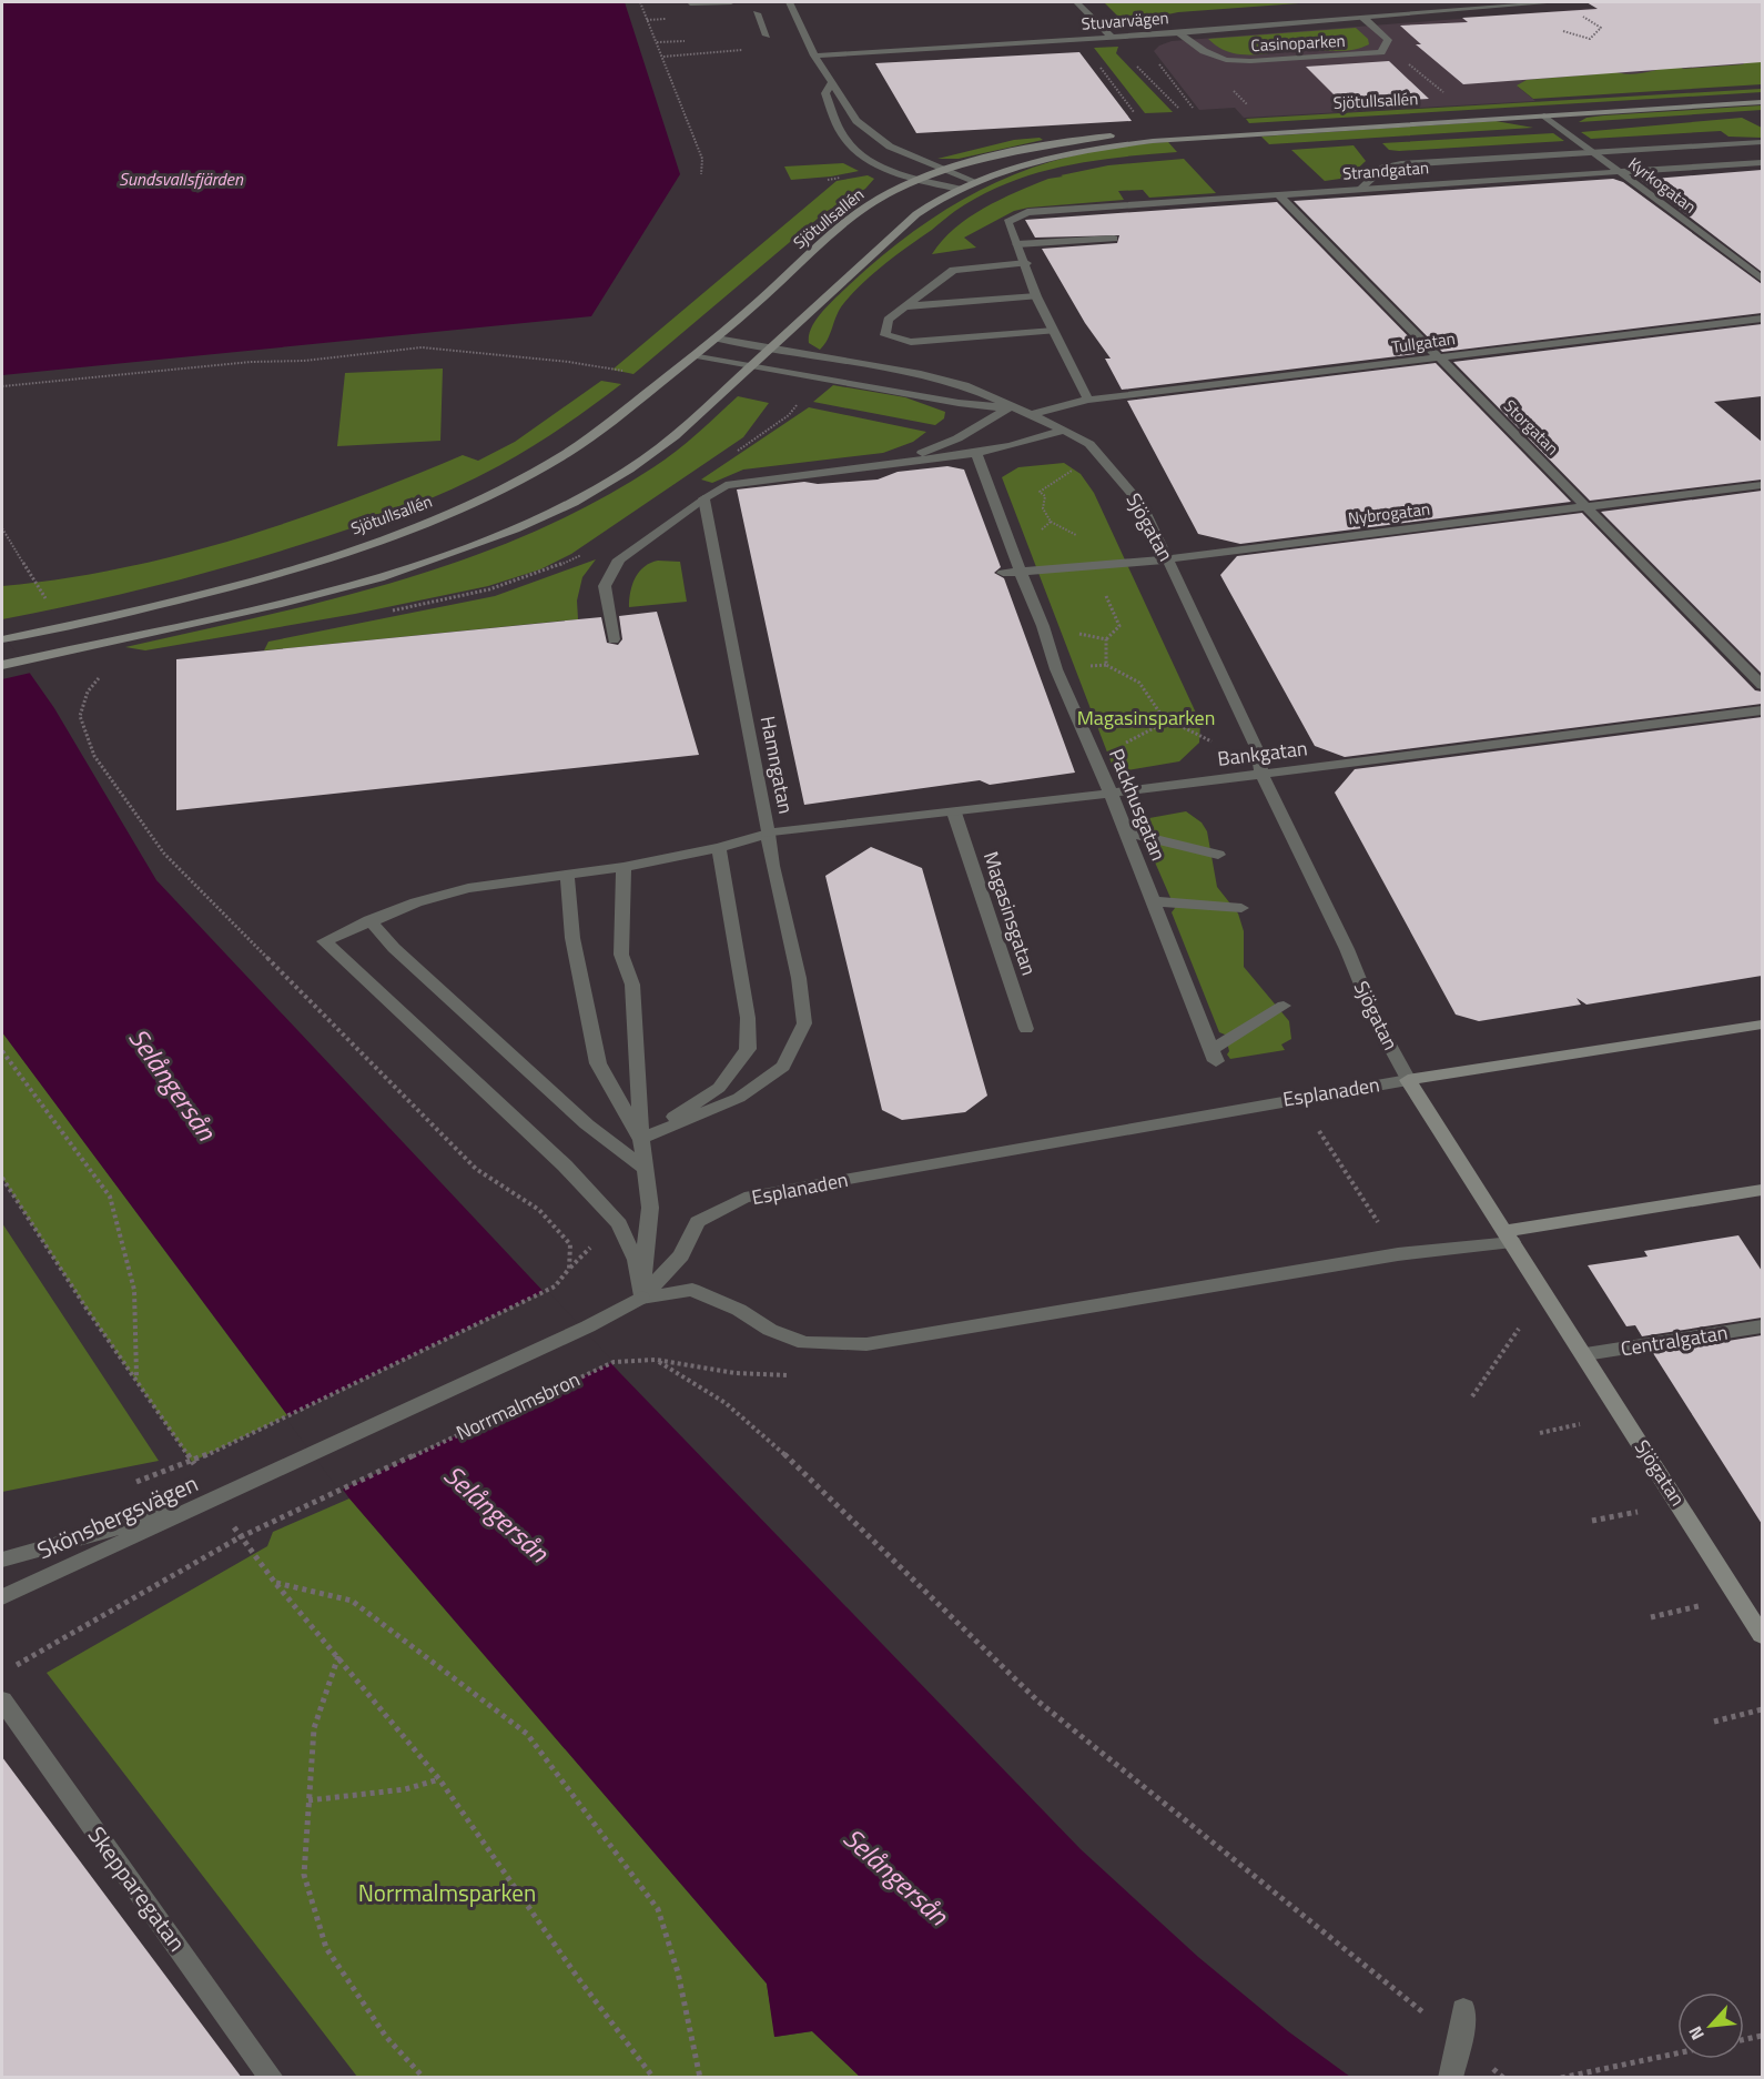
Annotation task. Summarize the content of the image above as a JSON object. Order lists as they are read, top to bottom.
{
  "streets": {
    "main road": ["Sjötullsallén", "Sjögatan", "Esplanaden"],
    "street": [
      "Stuvarvägen",
      "Casinoparken",
      "Strandgatan",
      "Kyrkogatan",
      "Tullgatan",
      "Storgatan",
      "Nybrogatan",
      "Bankgatan",
      "Hamngatan",
      "Packhusgatan",
      "Magasinsgatan",
      "Centralgatan",
      "Skönsbergsvägen",
      "Skepparegatan"
    ],
    "path": ["Norrmalmsbron"]
  },
  "crossings": [
    ["Stuvarvägen", "Casinoparken"],
    ["Sjötullsallén", "Kyrkogatan"],
    ["Sjötullsallén", "Sjögatan"],
    ["Strandgatan", "Kyrkogatan"],
    ["Strandgatan", "Storgatan"],
    ["Tullgatan", "Storgatan"],
    ["Storgatan", "Nybrogatan"],
    ["Nybrogatan", "Sjögatan"],
    ["Nybrogatan", "Packhusgatan"],
    ["Sjögatan", "Bankgatan"],
    ["Sjögatan", "Esplanaden"],
    ["Sjögatan", "Centralgatan"],
    ["Bankgatan", "Hamngatan"],
    ["Bankgatan", "Packhusgatan"],
    ["Bankgatan", "Magasinsgatan"],
    ["Bankgatan", "Esplanaden"],
    ["Bankgatan", "Skönsbergsvägen"],
    ["Esplanaden", "Skönsbergsvägen"]
  ],
  "water": ["Sundsvallsfjärden", "Selångersån"],
  "parks": ["Magasinsparken", "Norrmalmsparken"],
  "north": "bottom left"
}
